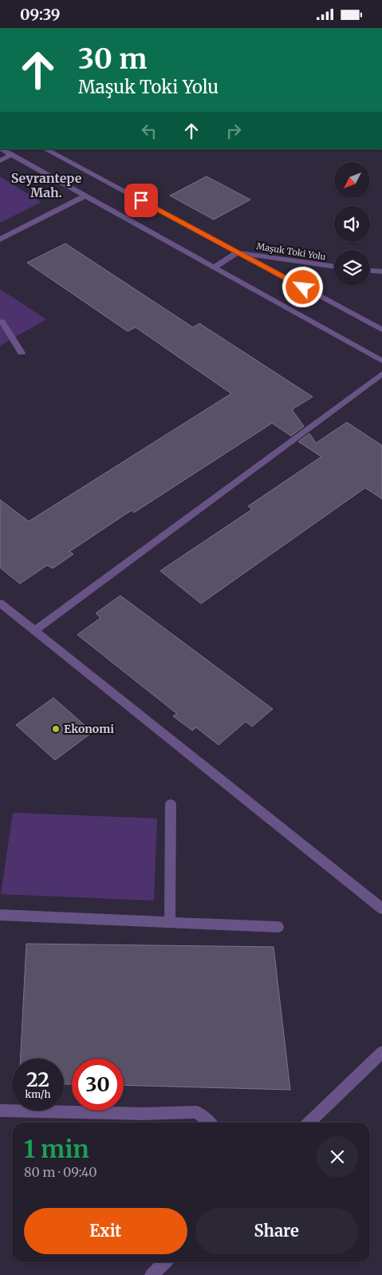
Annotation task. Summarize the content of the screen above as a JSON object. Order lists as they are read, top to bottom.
{
  "streets": {
    "street": ["Maşuk Toki Yolu"]
  },
  "districts": ["Seyrantepe Mah."],
  "places": ["Ekonomi"],
  "north": "bottom left",
  "page": {
    "status": "09:39",
    "turn": ["30 m", "Maşuk Toki Yolu"],
    "speed": "22 km/h",
    "limit": "30",
    "heading": ["1 min", "80 m · 09:40"],
    "buttons": ["Exit", "Share"]
  }
}
